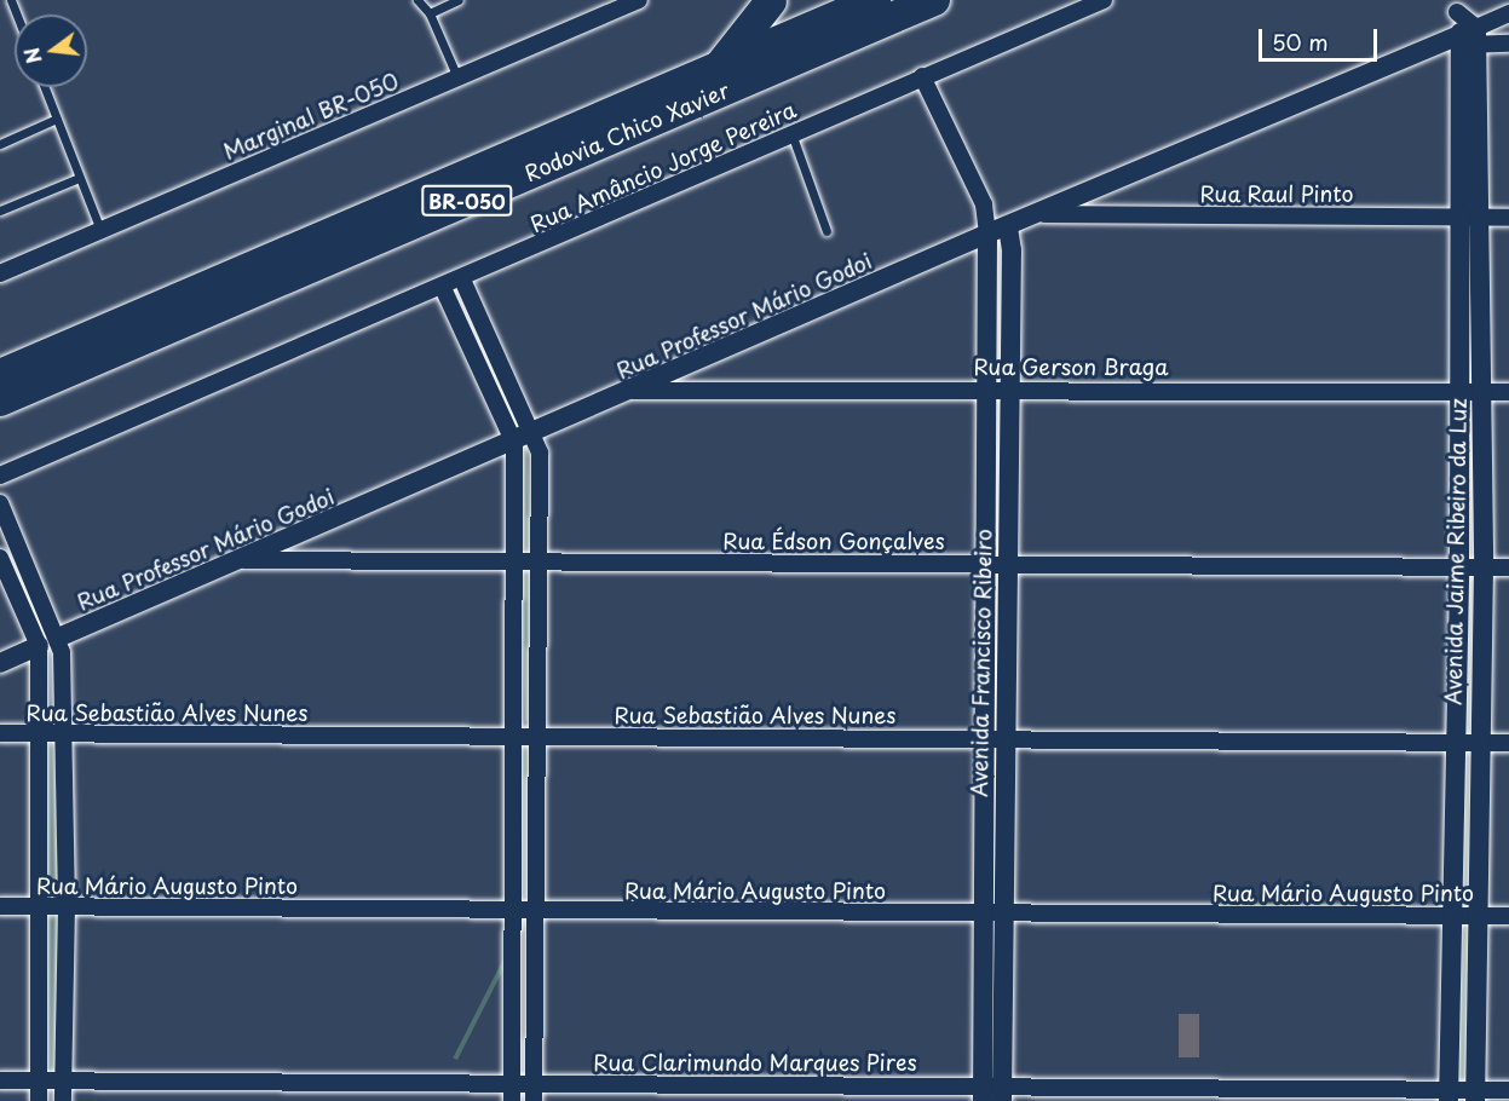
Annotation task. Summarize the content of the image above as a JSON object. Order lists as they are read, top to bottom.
{
  "streets": {
    "highway": ["Rodovia Chico Xavier", "BR-050"],
    "street": [
      "Marginal BR-050",
      "Rua Amâncio Jorge Pereira",
      "Rua Raul Pinto",
      "Rua Professor Mário Godoi",
      "Rua Gerson Braga",
      "Rua Édson Gonçalves",
      "Avenida Jaime Ribeiro da Luz",
      "Avenida Francisco Ribeiro",
      "Rua Sebastião Alves Nunes",
      "Rua Mário Augusto Pinto",
      "Rua Clarimundo Marques Pires"
    ]
  },
  "crossings": [
    ["Rua Raul Pinto", "Rua Professor Mário Godoi"],
    ["Rua Raul Pinto", "Avenida Jaime Ribeiro da Luz"],
    ["Rua Professor Mário Godoi", "Rua Gerson Braga"],
    ["Rua Professor Mário Godoi", "Rua Édson Gonçalves"],
    ["Rua Professor Mário Godoi", "Avenida Jaime Ribeiro da Luz"],
    ["Rua Professor Mário Godoi", "Avenida Francisco Ribeiro"],
    ["Rua Gerson Braga", "Avenida Jaime Ribeiro da Luz"],
    ["Rua Gerson Braga", "Avenida Francisco Ribeiro"],
    ["Rua Édson Gonçalves", "Avenida Jaime Ribeiro da Luz"],
    ["Rua Édson Gonçalves", "Avenida Francisco Ribeiro"],
    ["Avenida Jaime Ribeiro da Luz", "Rua Sebastião Alves Nunes"],
    ["Avenida Jaime Ribeiro da Luz", "Rua Mário Augusto Pinto"],
    ["Avenida Jaime Ribeiro da Luz", "Rua Clarimundo Marques Pires"],
    ["Avenida Francisco Ribeiro", "Rua Sebastião Alves Nunes"],
    ["Avenida Francisco Ribeiro", "Rua Mário Augusto Pinto"],
    ["Avenida Francisco Ribeiro", "Rua Clarimundo Marques Pires"]
  ],
  "scale_bar": "50 m",
  "north": "left"
}
